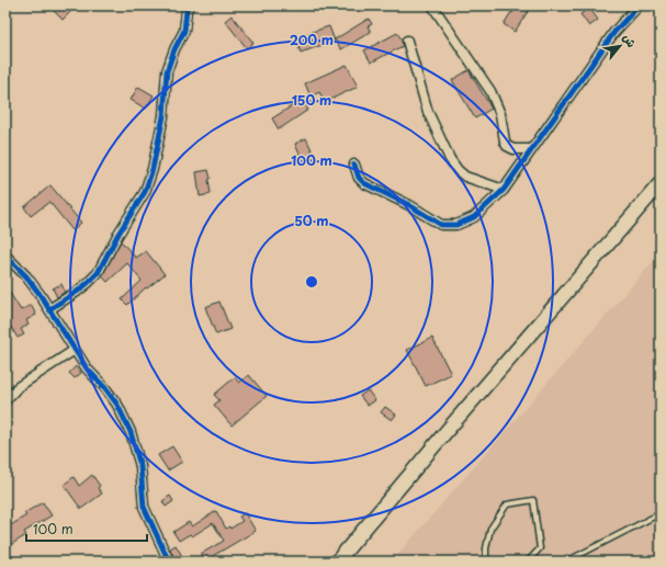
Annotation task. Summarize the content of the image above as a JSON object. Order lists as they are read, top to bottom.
{
  "scale_bar": "100 m",
  "north": "top right",
  "rings": [
    "200 m",
    "150 m",
    "100 m",
    "50 m"
  ]
}
